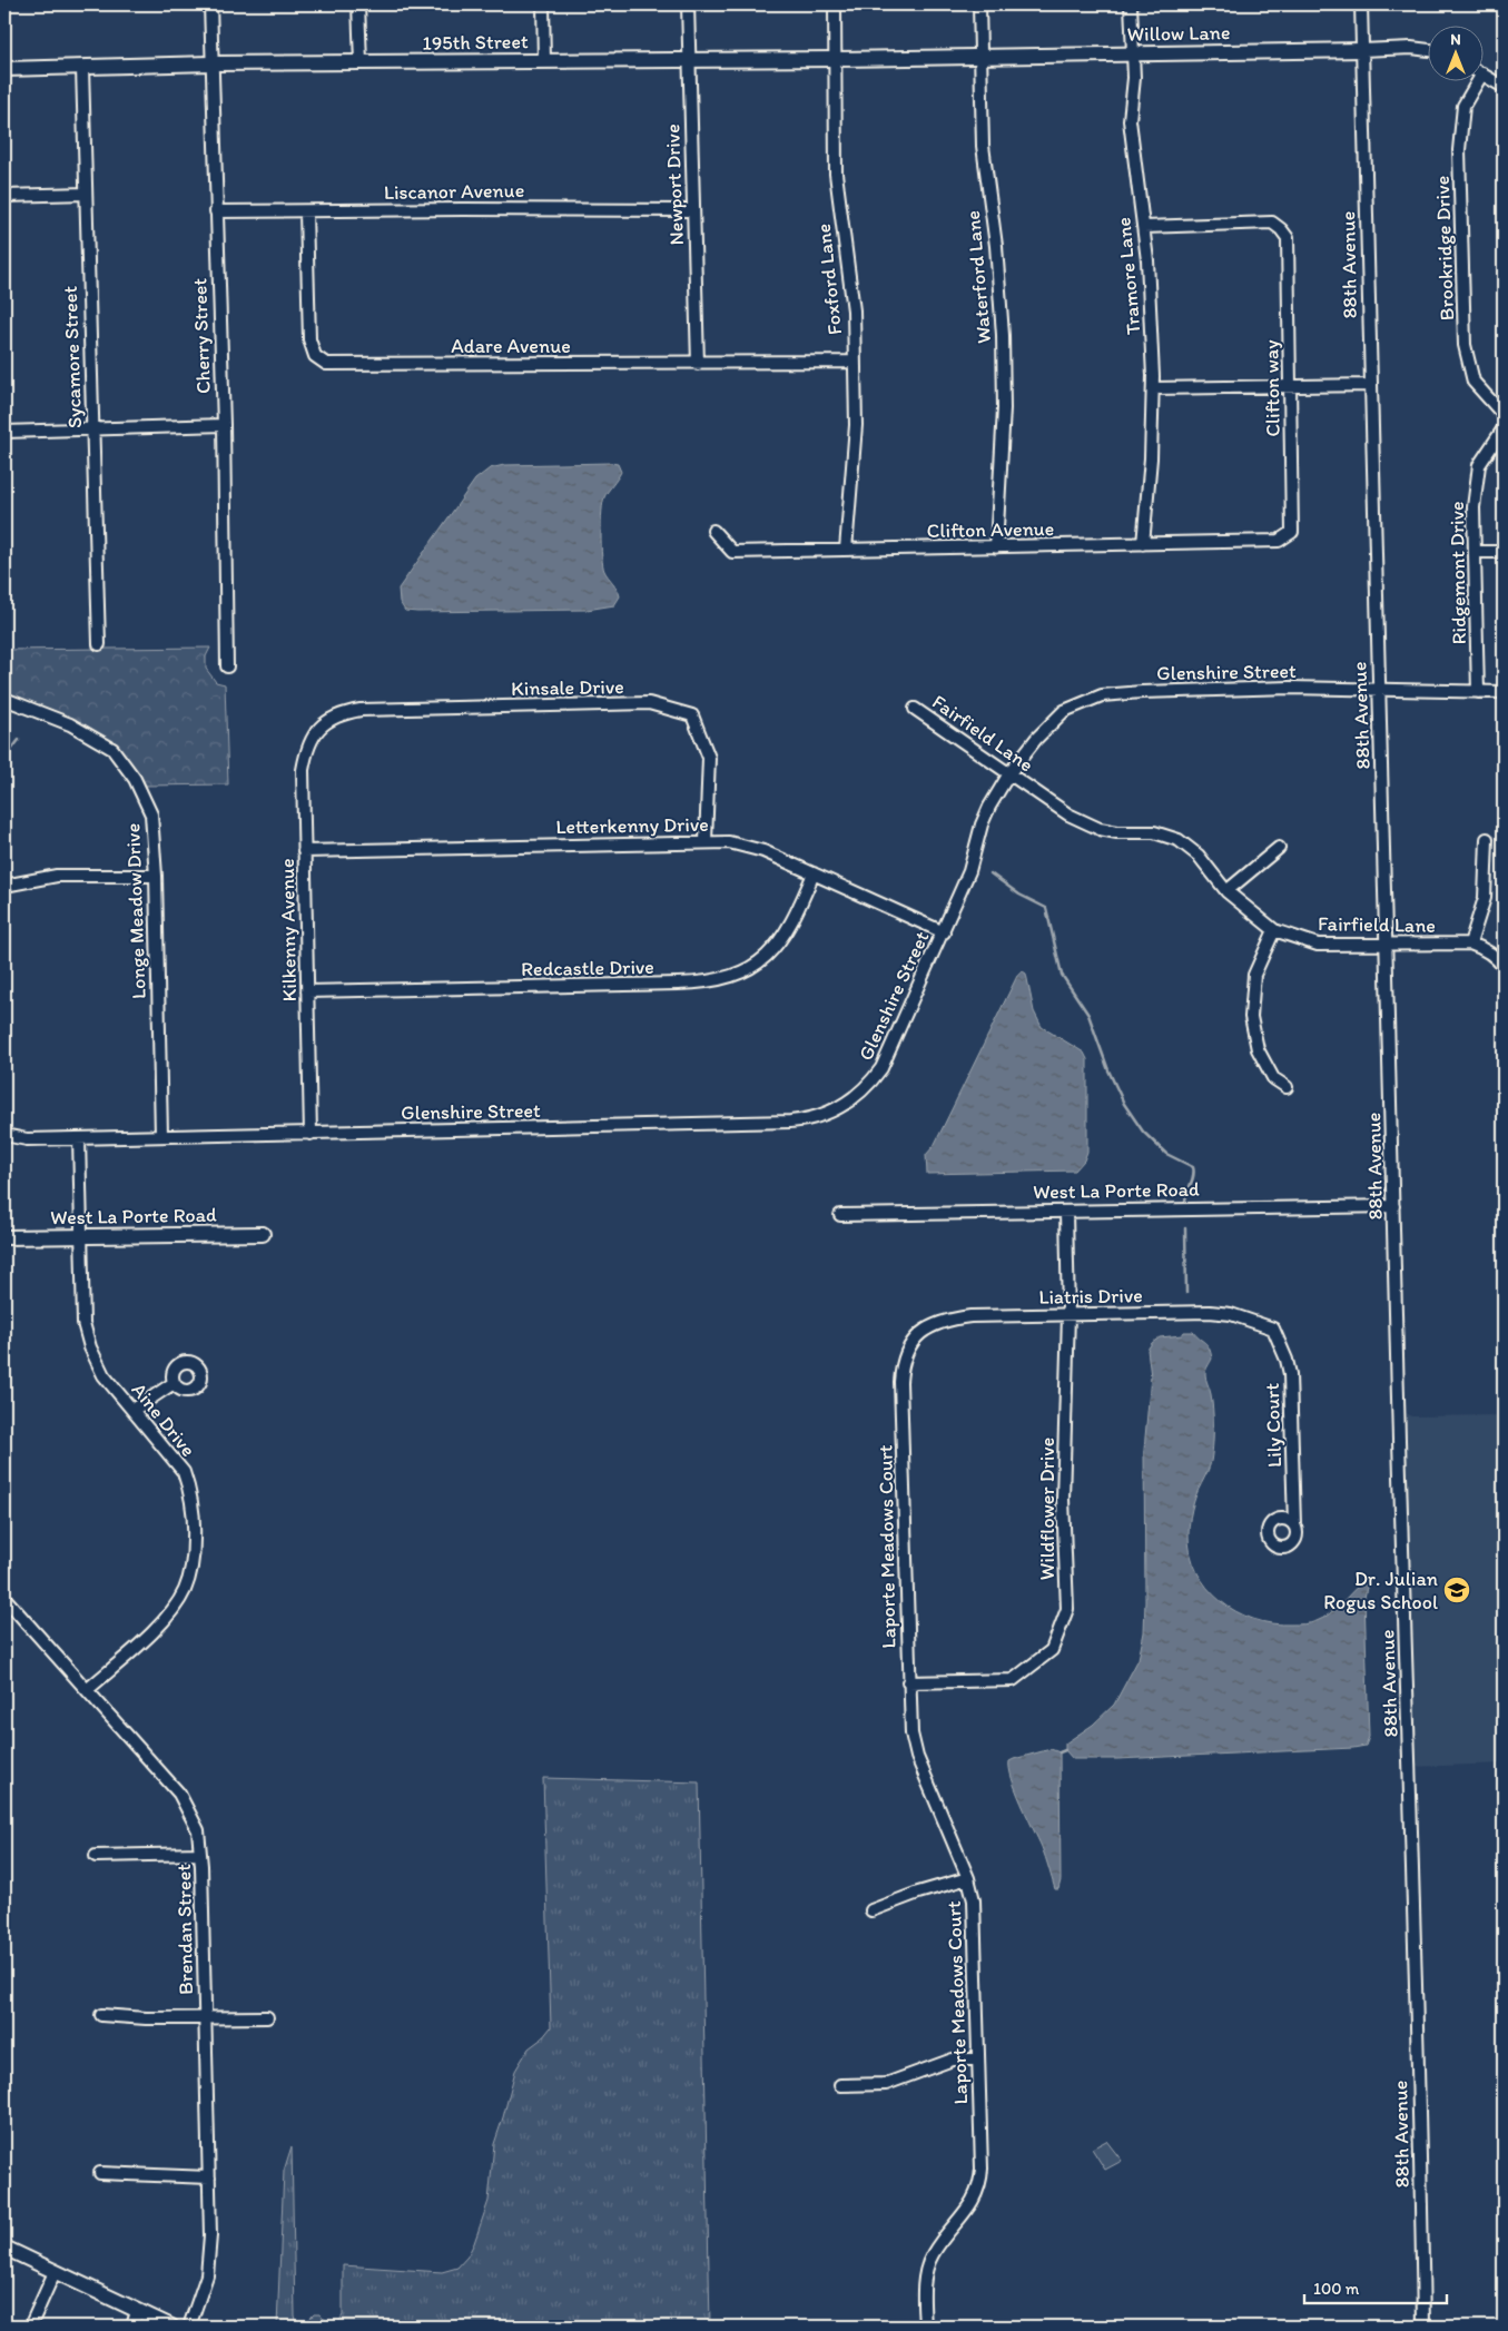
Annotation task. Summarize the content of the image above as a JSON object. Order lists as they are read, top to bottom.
{
  "streets": {
    "street": [
      "Willow Lane",
      "195th Street",
      "Newport Drive",
      "Liscanor Avenue",
      "Brookridge Drive",
      "88th Avenue",
      "Tramore Lane",
      "Waterford Lane",
      "Foxford Lane",
      "Cherry Street",
      "Adare Avenue",
      "Sycamore Street",
      "Clifton way",
      "Clifton Avenue",
      "Ridgemont Drive",
      "Glenshire Street",
      "Kinsale Drive",
      "Fairfield Lane",
      "Letterkenny Drive",
      "Longe Meadow Drive",
      "Kilkenny Avenue",
      "Redcastle Drive",
      "West La Porte Road",
      "Liatris Drive",
      "Aine Drive",
      "Lily Court",
      "Wildflower Drive",
      "Laporte Meadows Court",
      "Brendan Street"
    ]
  },
  "crossings": [
    ["Willow Lane", "195th Street"],
    ["Willow Lane", "88th Avenue"],
    ["Willow Lane", "Tramore Lane"],
    ["Willow Lane", "Waterford Lane"],
    ["195th Street", "Newport Drive"],
    ["195th Street", "Foxford Lane"],
    ["195th Street", "Cherry Street"],
    ["195th Street", "Sycamore Street"],
    ["Newport Drive", "Liscanor Avenue"],
    ["Newport Drive", "Adare Avenue"],
    ["Liscanor Avenue", "Cherry Street"],
    ["Liscanor Avenue", "Adare Avenue"],
    ["88th Avenue", "Glenshire Street"],
    ["88th Avenue", "Fairfield Lane"],
    ["88th Avenue", "West La Porte Road"],
    ["Tramore Lane", "Clifton way"],
    ["Tramore Lane", "Clifton Avenue"],
    ["Waterford Lane", "Clifton Avenue"],
    ["Foxford Lane", "Adare Avenue"],
    ["Foxford Lane", "Clifton Avenue"],
    ["Clifton way", "Clifton Avenue"],
    ["Ridgemont Drive", "Glenshire Street"],
    ["Glenshire Street", "Fairfield Lane"],
    ["Glenshire Street", "Letterkenny Drive"],
    ["Glenshire Street", "Longe Meadow Drive"],
    ["Glenshire Street", "Kilkenny Avenue"],
    ["Glenshire Street", "Aine Drive"],
    ["Kinsale Drive", "Letterkenny Drive"],
    ["Kinsale Drive", "Kilkenny Avenue"],
    ["Letterkenny Drive", "Kilkenny Avenue"],
    ["Letterkenny Drive", "Redcastle Drive"],
    ["Kilkenny Avenue", "Redcastle Drive"],
    ["West La Porte Road", "Aine Drive"],
    ["West La Porte Road", "Wildflower Drive"],
    ["Liatris Drive", "Lily Court"],
    ["Liatris Drive", "Wildflower Drive"],
    ["Liatris Drive", "Laporte Meadows Court"],
    ["Aine Drive", "Brendan Street"],
    ["Wildflower Drive", "Laporte Meadows Court"]
  ],
  "places": {
    "school or university": ["Dr. Julian Rogus School"]
  },
  "scale_bar": "100 m",
  "north": "top"
}
